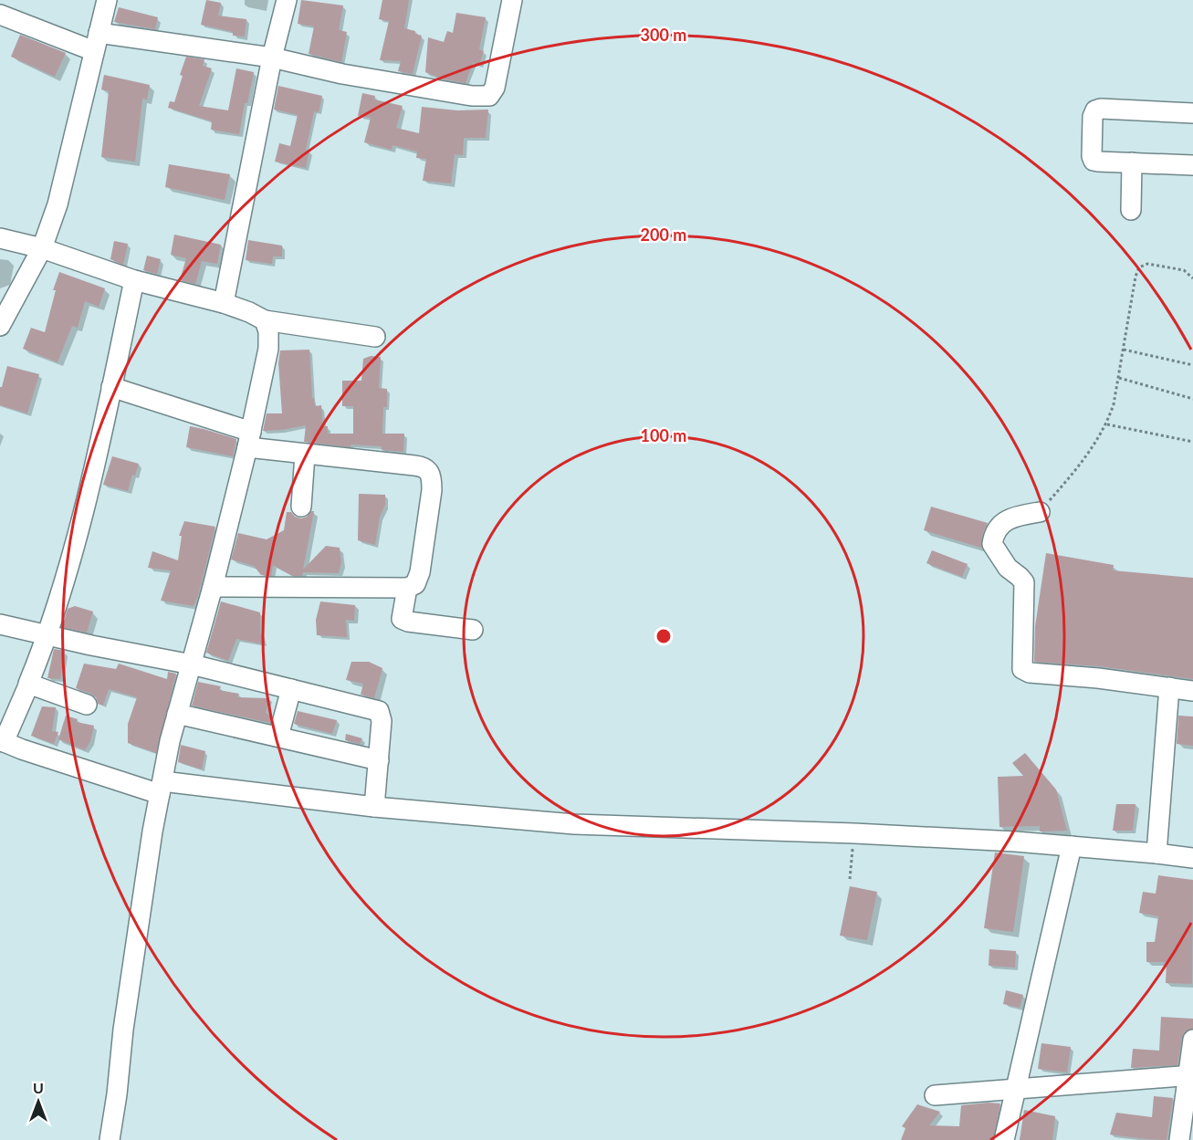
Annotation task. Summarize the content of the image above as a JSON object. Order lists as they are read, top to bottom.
{
  "north": "top",
  "rings": ["300 m", "200 m", "100 m"]
}
